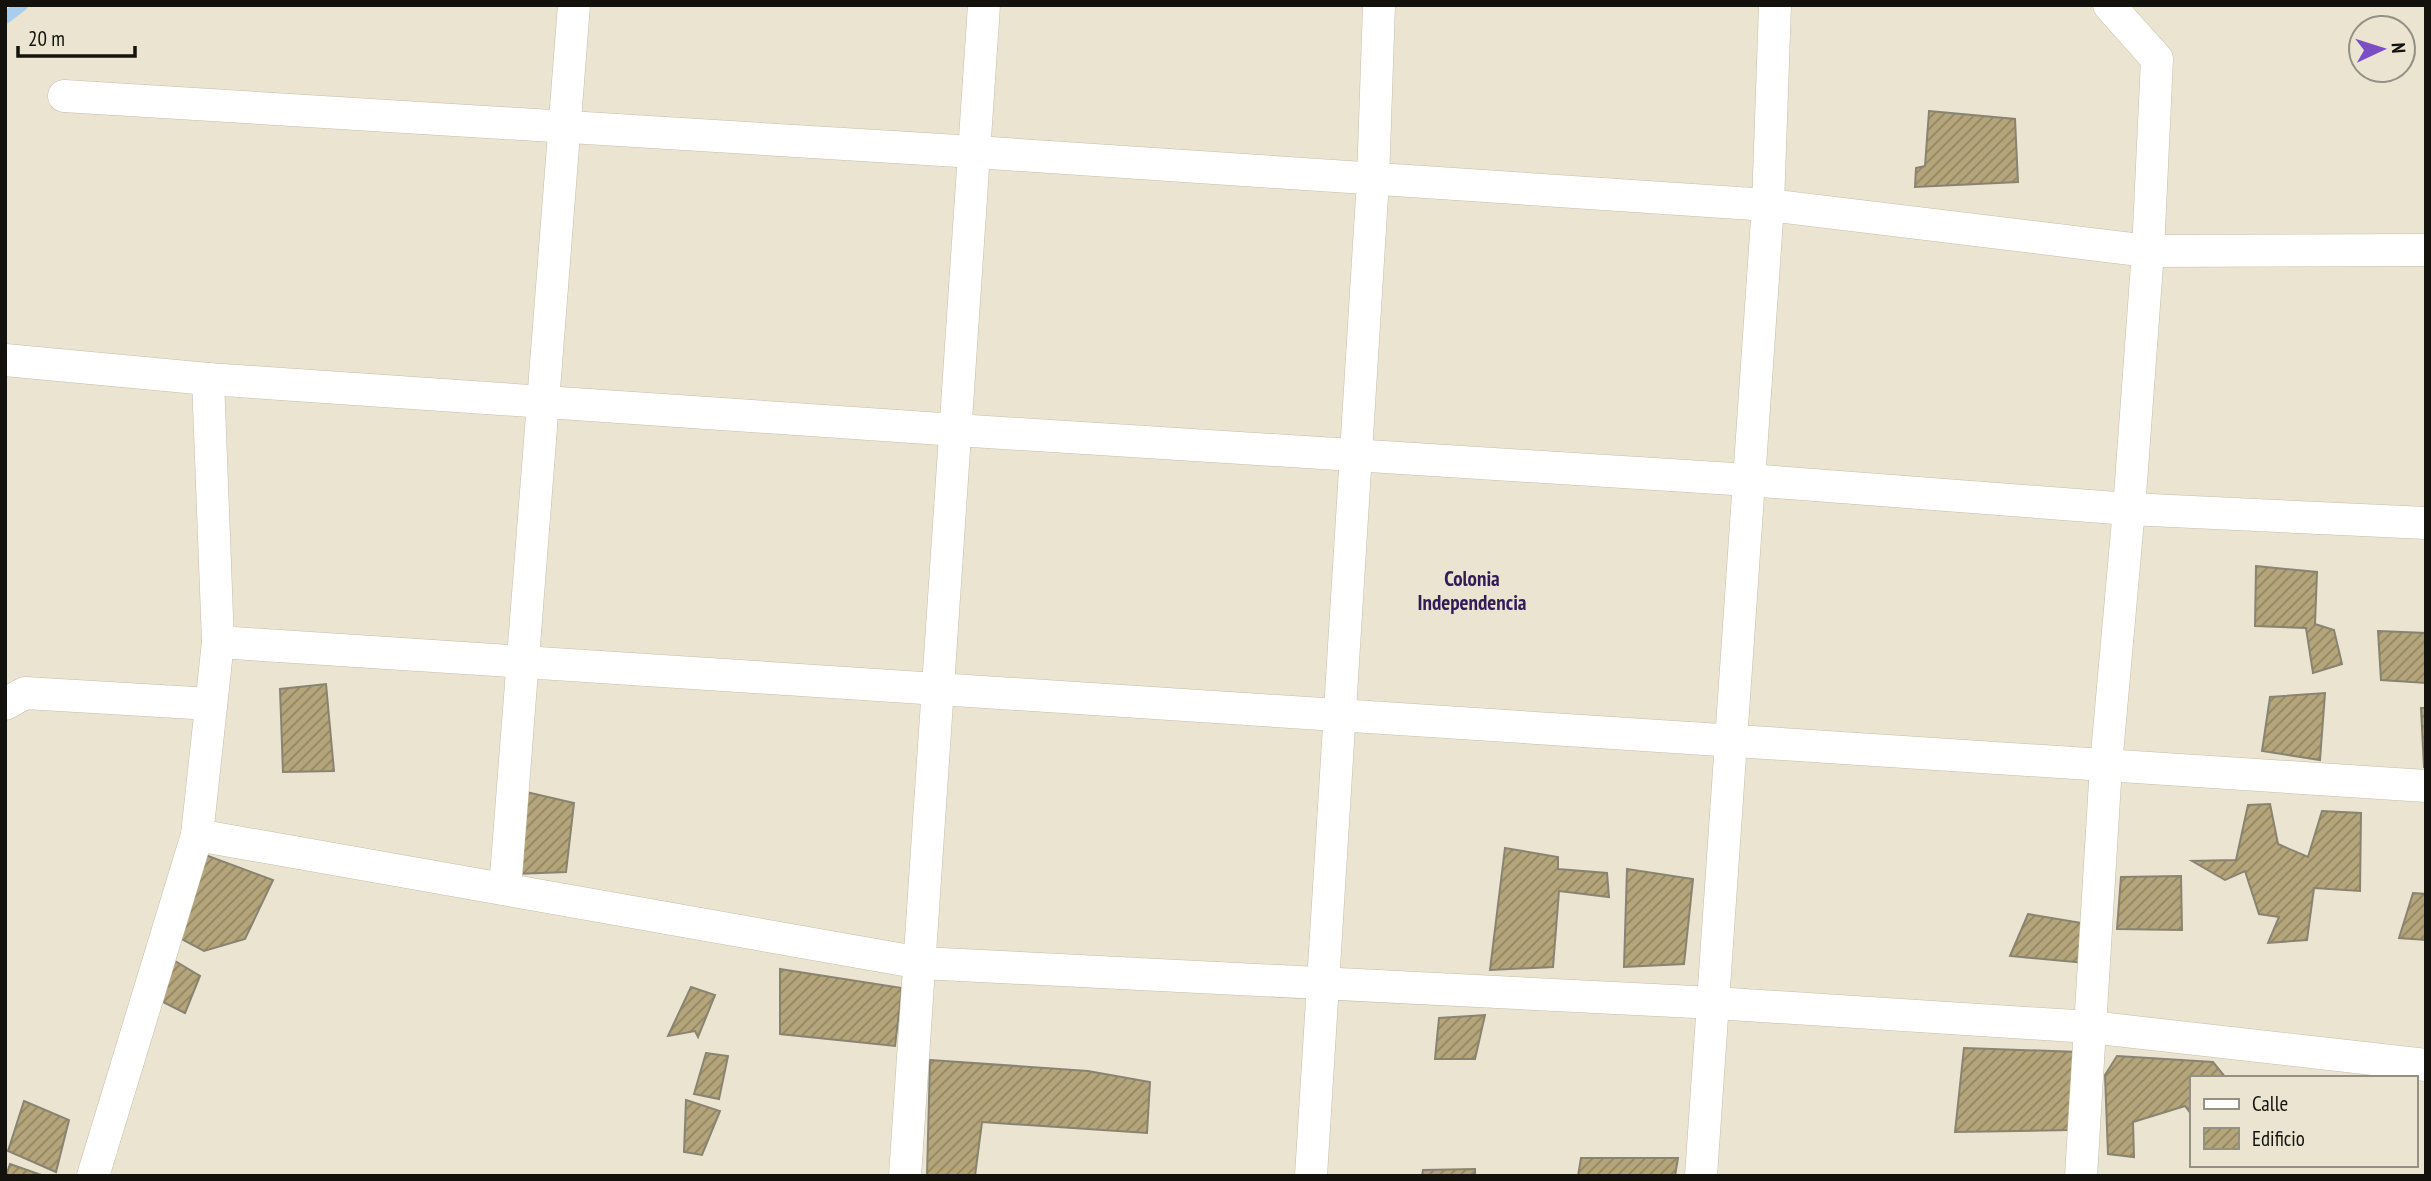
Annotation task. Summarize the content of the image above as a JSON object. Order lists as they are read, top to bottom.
{
  "districts": ["Colonia Independencia"],
  "legend": ["Calle", "Edificio"],
  "scale_bar": "20 m",
  "north": "right"
}
